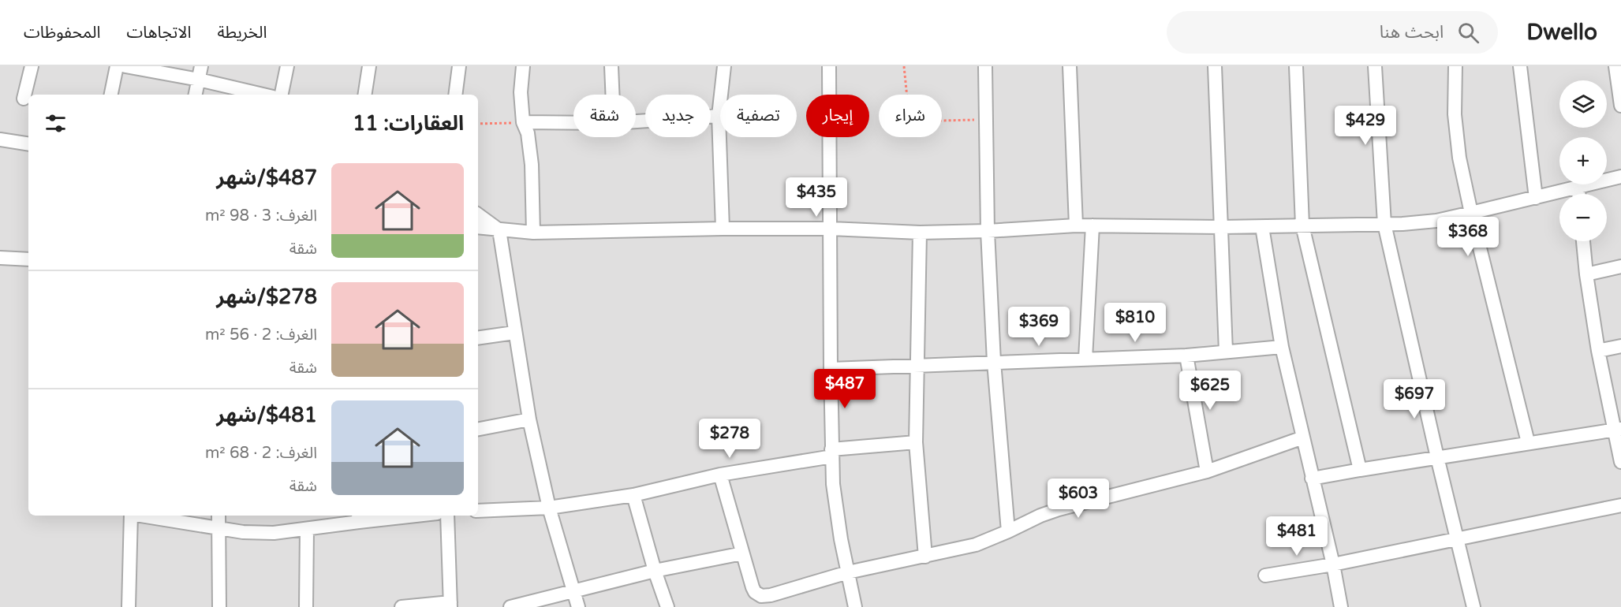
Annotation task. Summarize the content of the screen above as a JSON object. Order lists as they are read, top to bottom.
{
  "page": {
    "header": "Dwello",
    "search": "ابحث هنا",
    "nav": ["الخريطة", "الاتجاهات", "المحفوظات"],
    "map_buttons": ["+", "−"],
    "chip": [
      "شراء",
      "إيجار",
      "تصفية",
      "جديد",
      "شقة"
    ],
    "heading": "العقارات: 11",
    "price": [
      "$429",
      "$435",
      "$368",
      "$810",
      "$369",
      "$487",
      "$625",
      "$697",
      "$278",
      "$603",
      "$481"
    ],
    "list": [
      {
        "name": "$487/شهر",
        "note": "الغرف: 3 · 98 m² · شقة"
      },
      {
        "name": "$278/شهر",
        "note": "الغرف: 2 · 56 m² · شقة"
      },
      {
        "name": "$481/شهر",
        "note": "الغرف: 2 · 68 m² · شقة"
      }
    ]
  }
}
